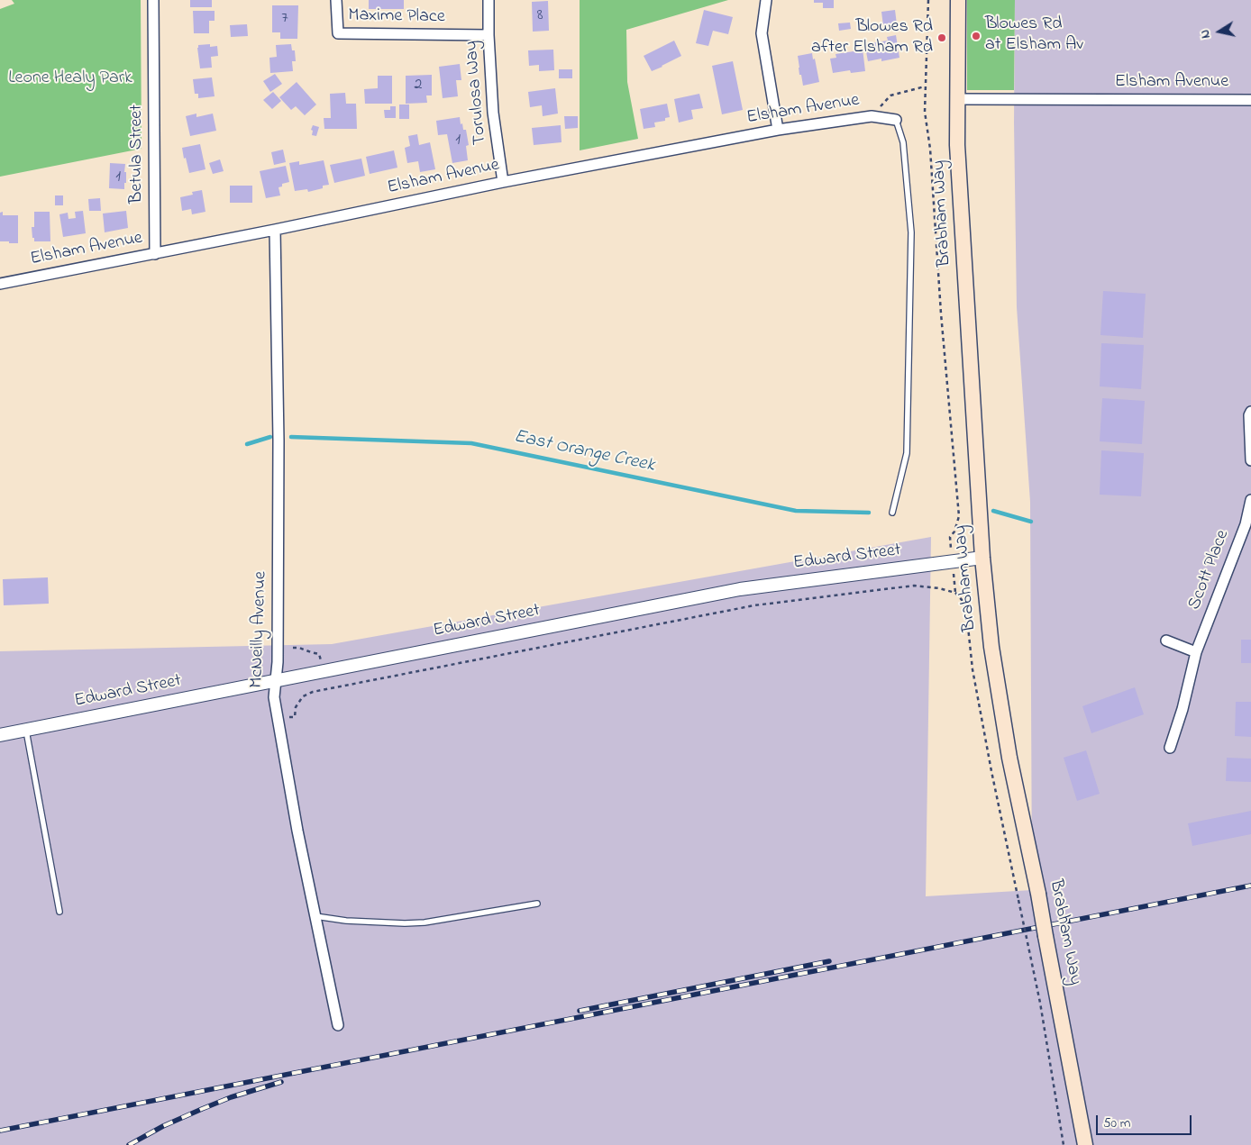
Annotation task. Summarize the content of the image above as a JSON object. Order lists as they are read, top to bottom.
{
  "streets": {
    "main road": ["Brabham Way"],
    "street": [
      "Maxime Place",
      "Elsham Avenue",
      "Torulosa Way",
      "Betula Street",
      "Edward Street",
      "Scott Place",
      "McNeilly Avenue"
    ]
  },
  "crossings": [
    ["Maxime Place", "Torulosa Way"],
    ["Elsham Avenue", "Torulosa Way"],
    ["Elsham Avenue", "Betula Street"],
    ["Elsham Avenue", "Brabham Way"],
    ["Elsham Avenue", "McNeilly Avenue"],
    ["Brabham Way", "Edward Street"],
    ["Edward Street", "McNeilly Avenue"]
  ],
  "water": ["East Orange Creek"],
  "parks": ["Leone Healy Park"],
  "places": ["Blowes Rd at Elsham Av", "Blowes Rd after Elsham Rd"],
  "house_numbers": [
    "8",
    "7",
    "2",
    "1",
    "1"
  ],
  "scale_bar": "50 m",
  "north": "left"
}
